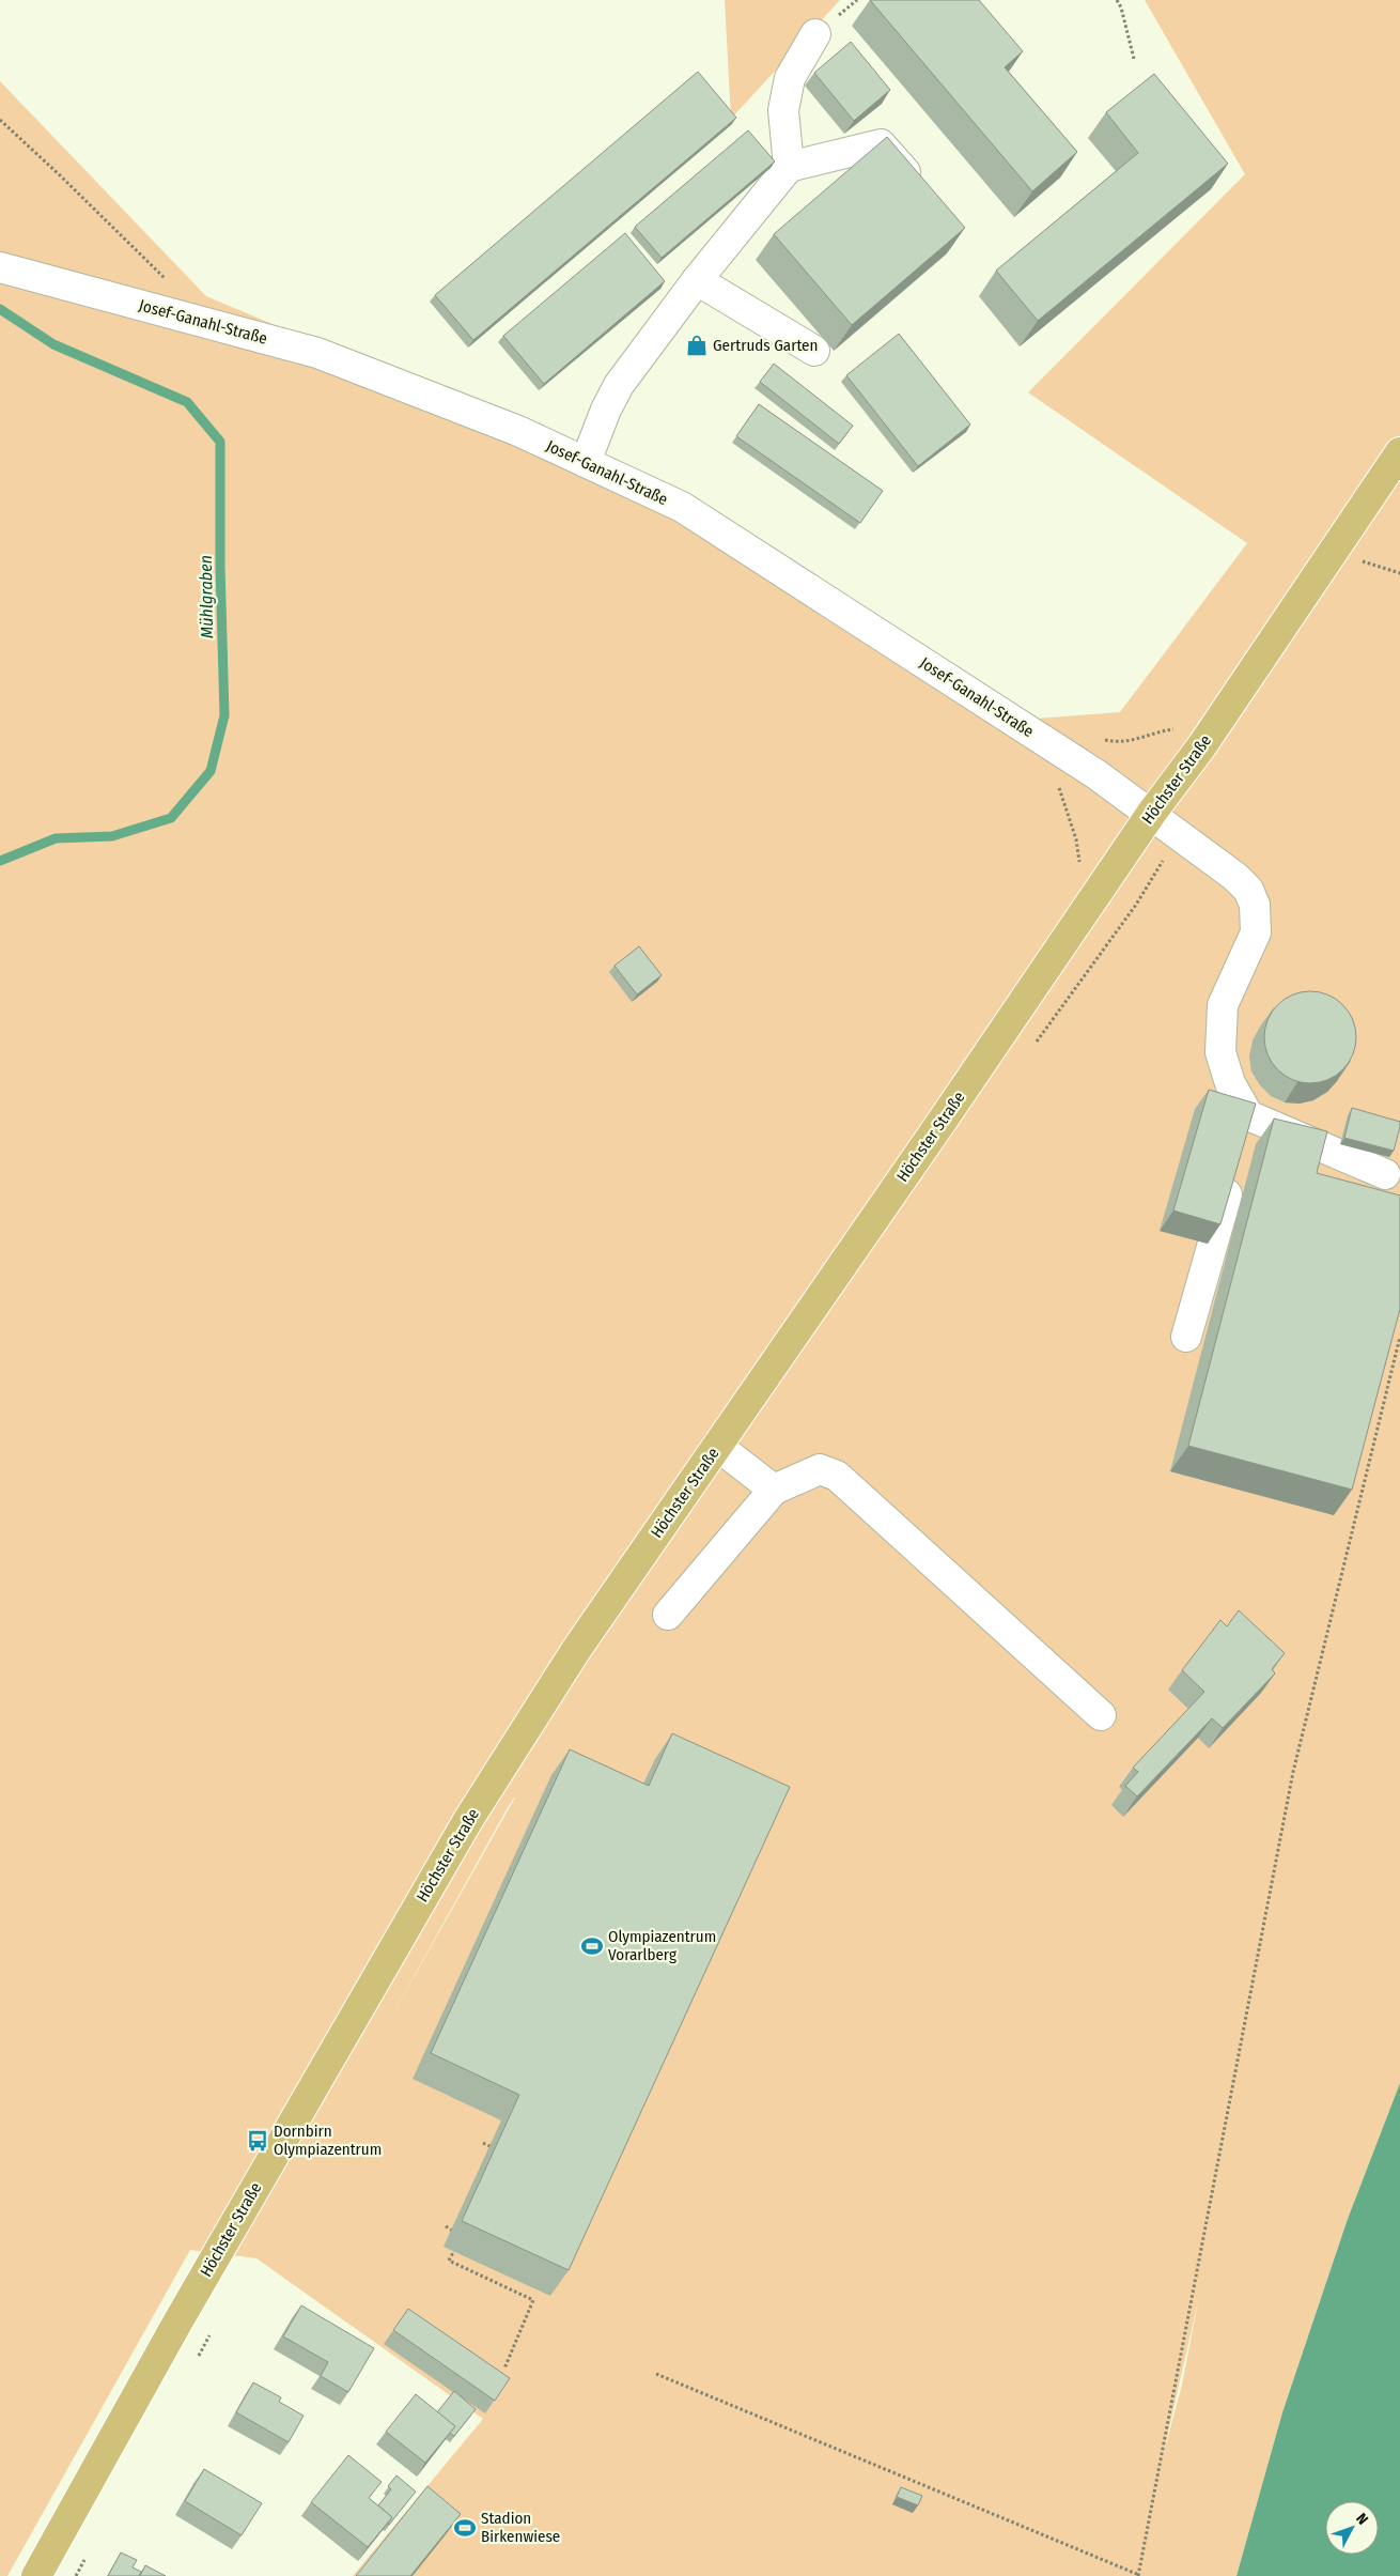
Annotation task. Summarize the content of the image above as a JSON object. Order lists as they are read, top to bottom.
{
  "streets": {
    "main road": ["Höchster Straße"],
    "street": ["Josef-Ganahl-Straße"]
  },
  "crossings": [
    ["Josef-Ganahl-Straße", "Höchster Straße"]
  ],
  "water": ["Mühlgraben"],
  "places": {
    "shop": ["Gertruds Garten"],
    "sports": ["Olympiazentrum Vorarlberg", "Stadion Birkenwiese"],
    "bus stop": ["Dornbirn Olympiazentrum"]
  },
  "north": "top right"
}
